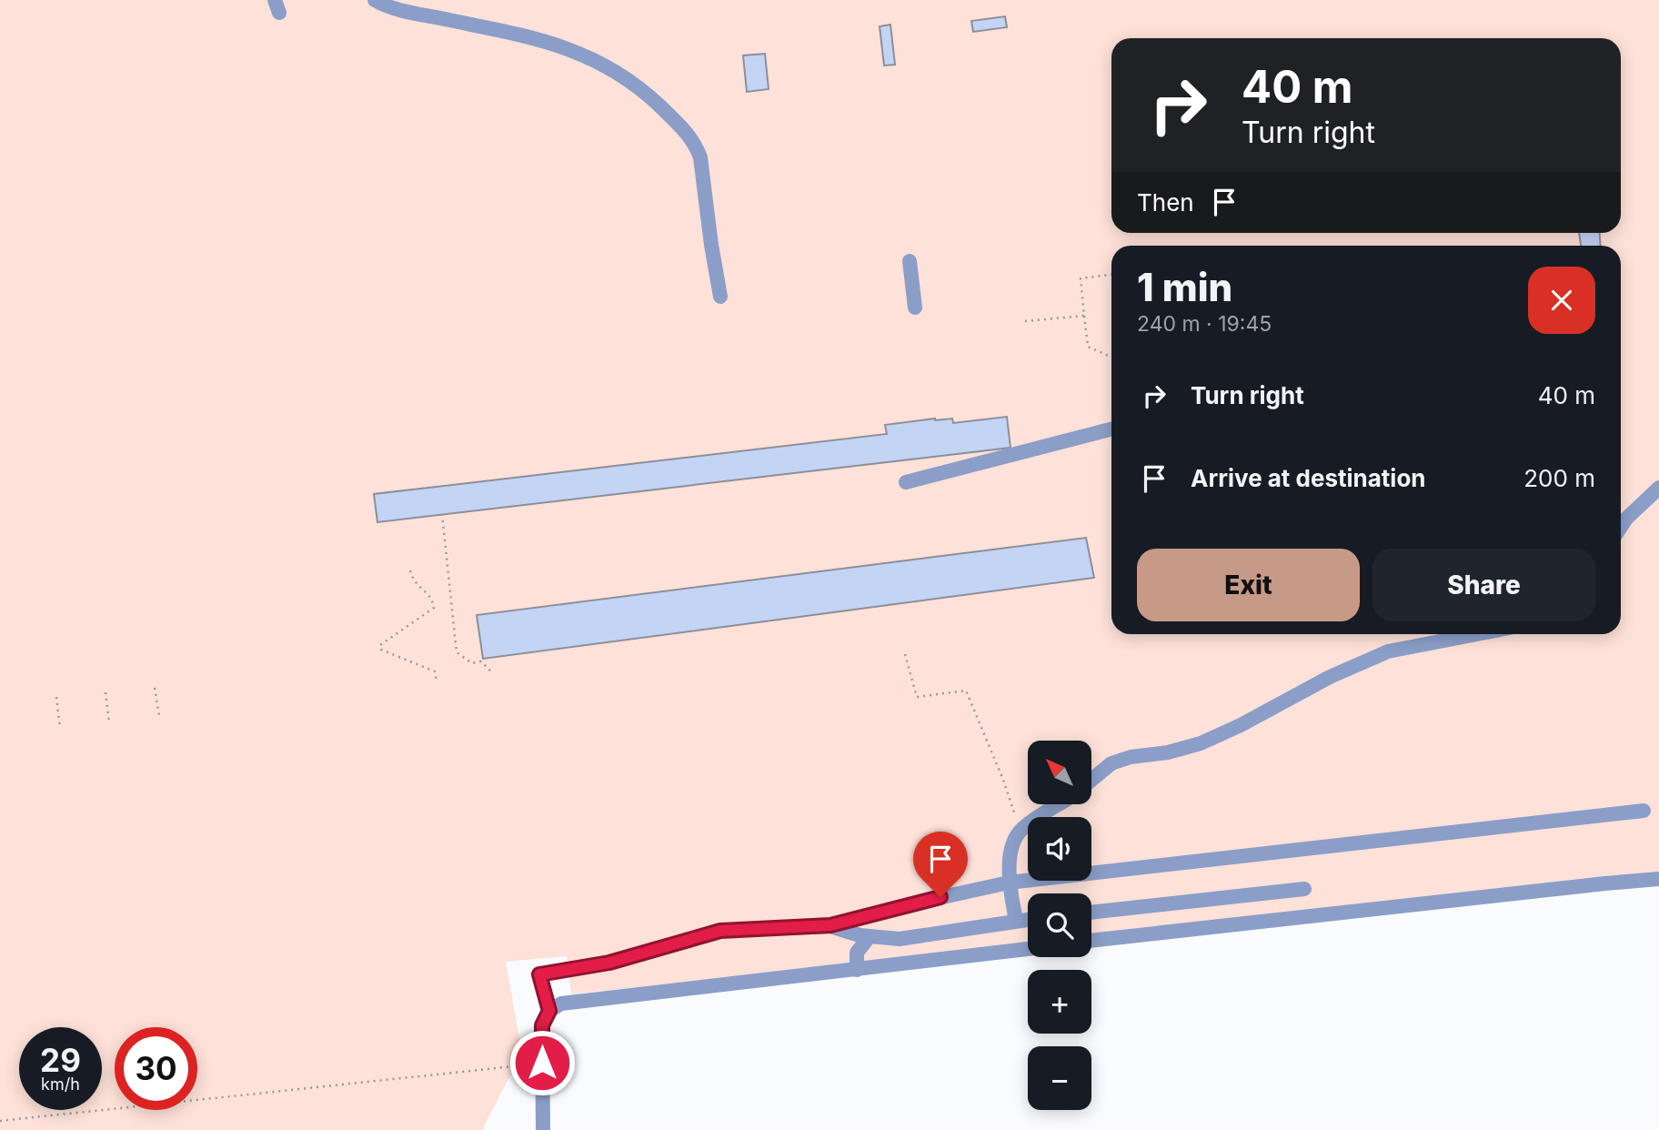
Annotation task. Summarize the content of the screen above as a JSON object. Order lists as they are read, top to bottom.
{
  "north": "top left",
  "page": {
    "turn": ["40 m", "Turn right"],
    "then": "Then",
    "heading": ["1 min", "240 m · 19:45"],
    "list": [
      {
        "name": "Turn right",
        "value": "40 m"
      },
      {
        "name": "Arrive at destination",
        "value": "200 m"
      }
    ],
    "buttons": ["Exit", "Share"],
    "map_buttons": ["+", "−"],
    "speed": "29 km/h",
    "limit": "30"
  }
}
